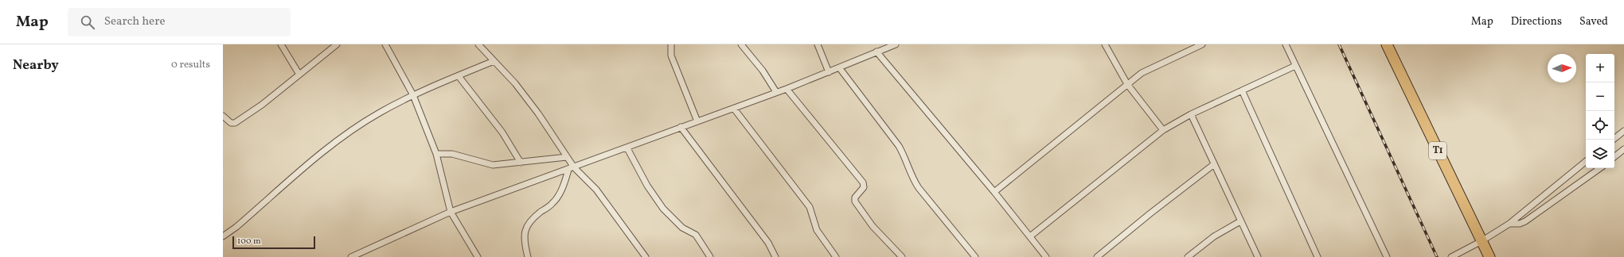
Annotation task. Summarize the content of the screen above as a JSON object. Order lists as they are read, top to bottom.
{
  "streets": {
    "highway": ["T1"]
  },
  "scale_bar": "100 m",
  "north": "right",
  "page": {
    "header": "Map",
    "search": "Search here",
    "nav": ["Map", "Directions", "Saved"],
    "heading": ["Nearby", "0 results"],
    "map_buttons": ["+", "−"],
    "scale": "100 m"
  }
}
